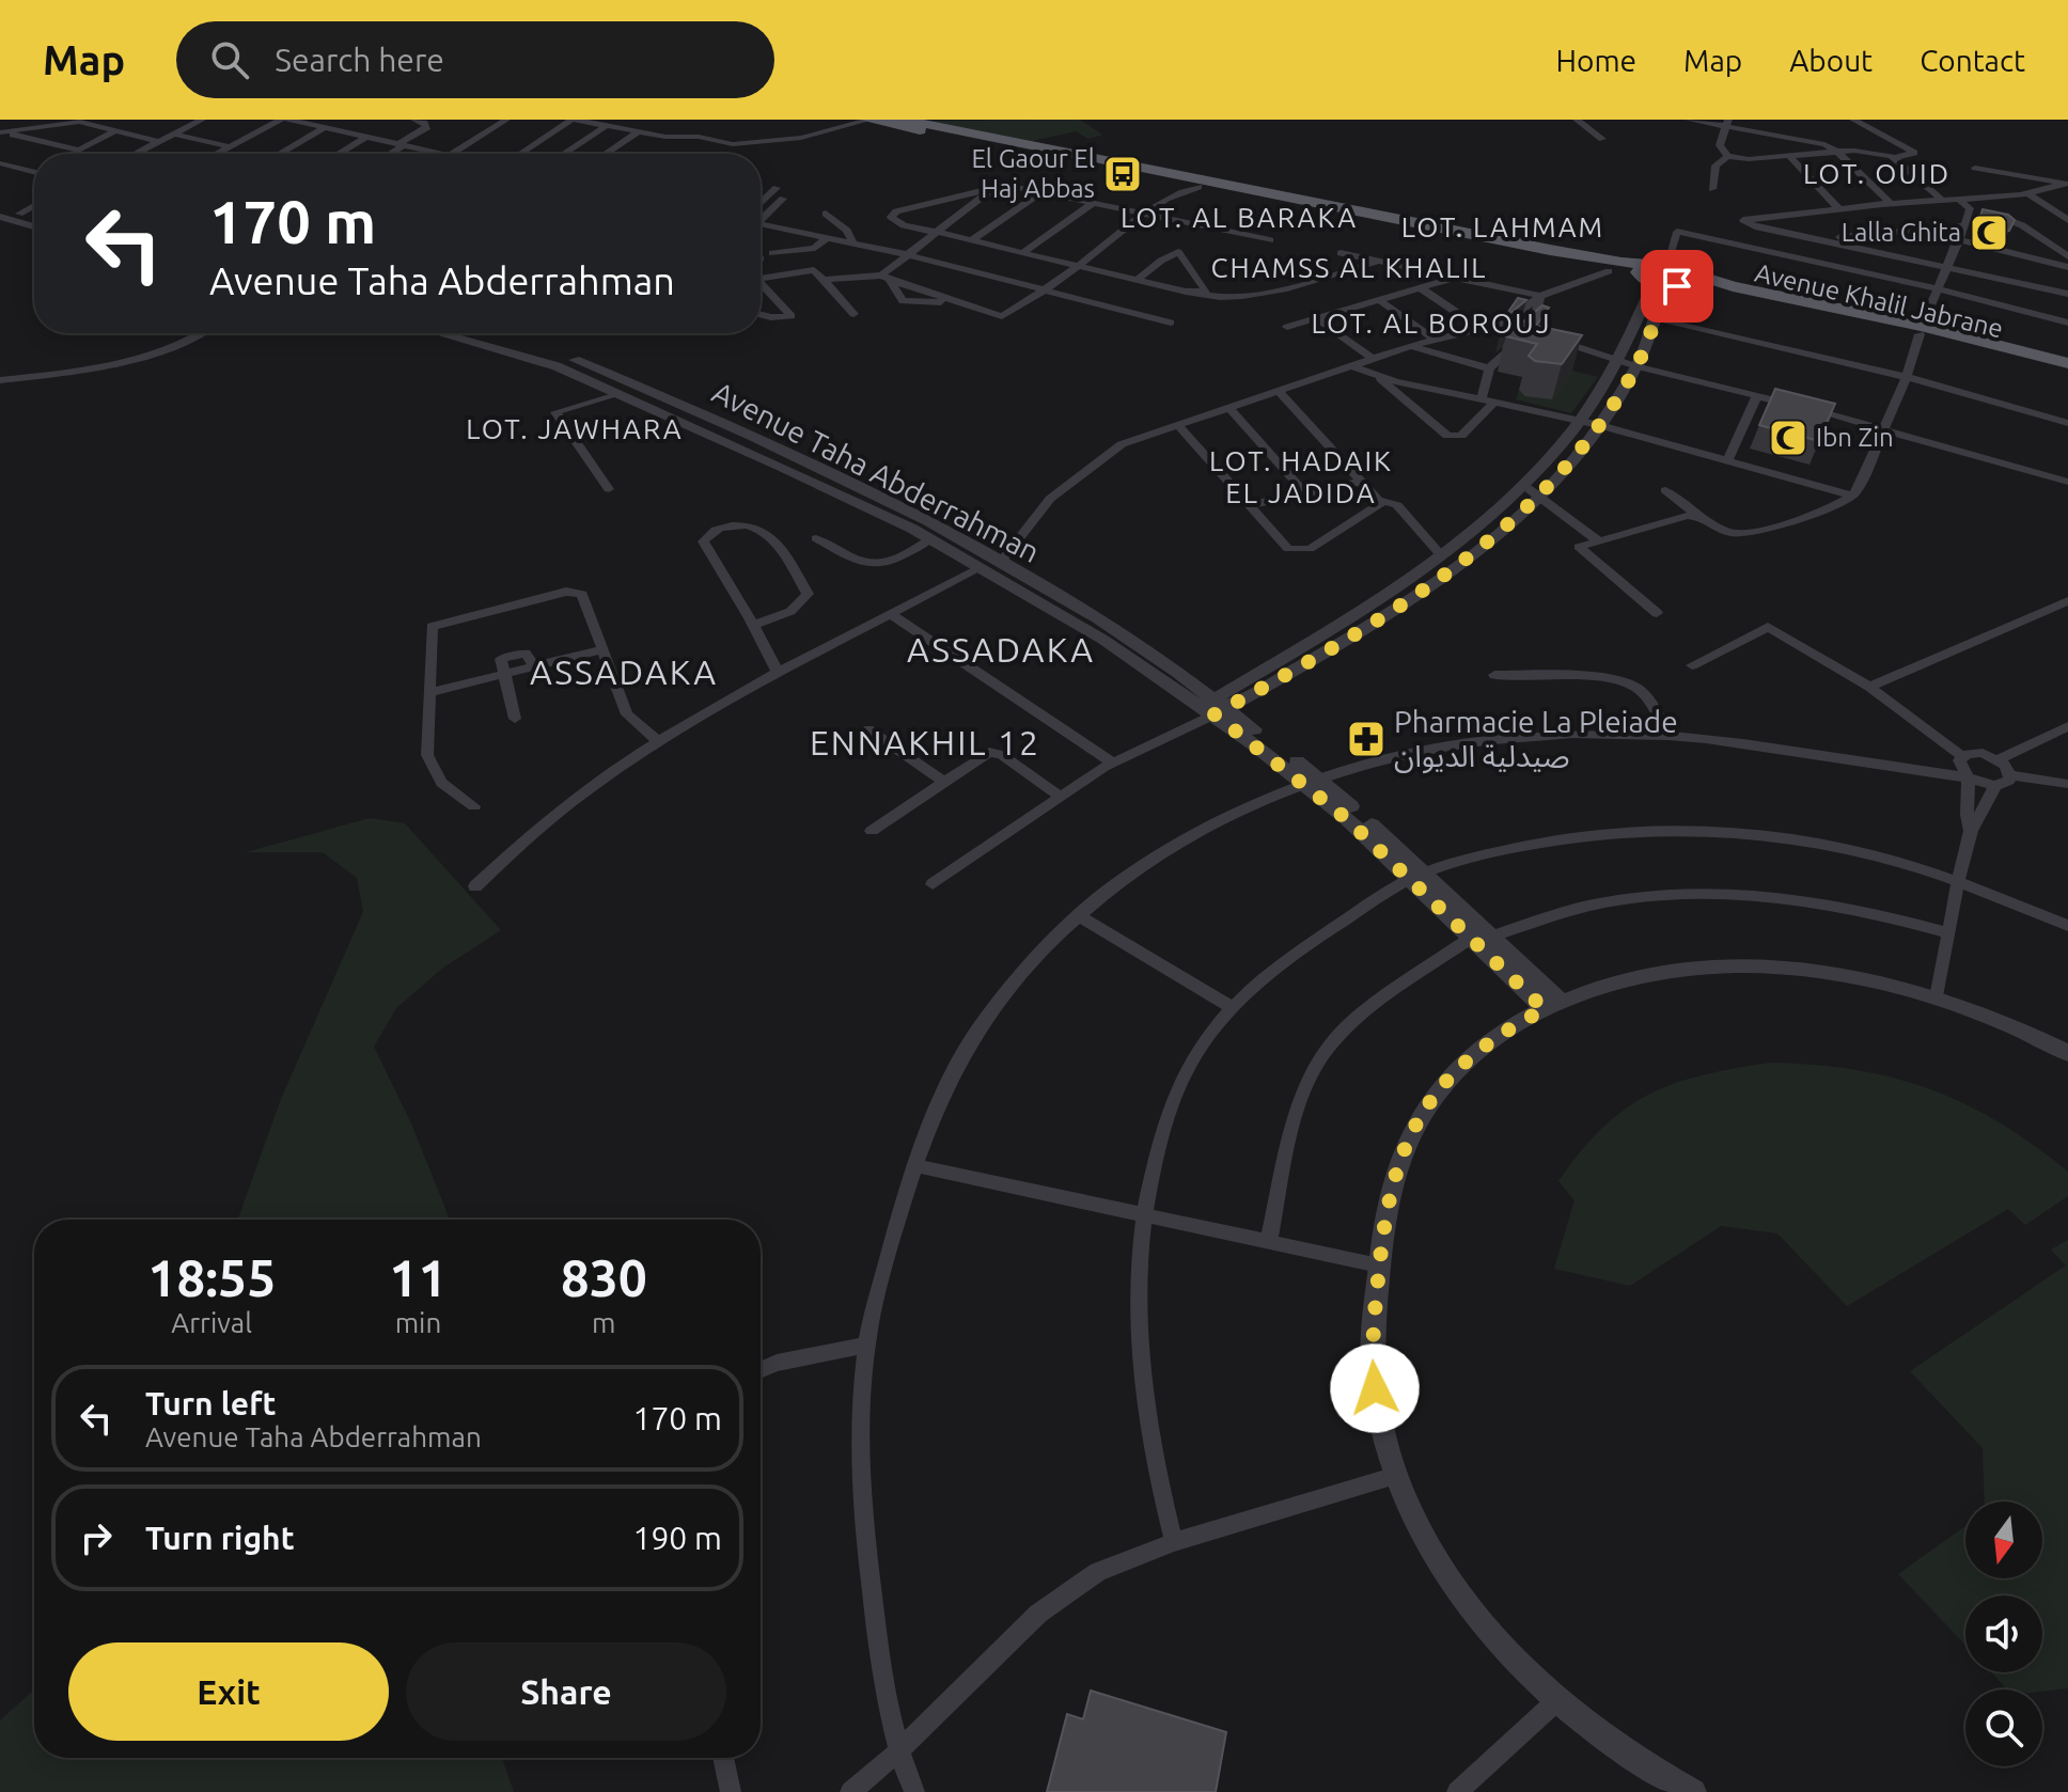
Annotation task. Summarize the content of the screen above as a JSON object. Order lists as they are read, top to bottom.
{
  "streets": {
    "main road": ["Avenue Khalil Jabrane"],
    "street": ["Avenue Taha Abderrahman"]
  },
  "districts": [
    "LOT. OUID",
    "LOT. AL BARAKA",
    "LOT. LAHMAM",
    "CHAMSS AL KHALIL",
    "LOT. AL BOROUJ",
    "LOT. JAWHARA",
    "LOT. HADAIK EL JADIDA",
    "ASSADAKA",
    "ASSADAKA",
    "ENNAKHIL 12"
  ],
  "places": {
    "bus stop": ["El Gaour El Haj Abbas"],
    "mosque": ["Lalla Ghita", "Ibn Zin"],
    "pharmacy": ["Pharmacie La Pleiade صيدلية الديوان"]
  },
  "north": "bottom",
  "page": {
    "header": "Map",
    "search": "Search here",
    "nav": [
      "Home",
      "Map",
      "About",
      "Contact"
    ],
    "turn": ["170 m", "Avenue Taha Abderrahman"],
    "eta": [
      "18:55",
      "Arrival",
      "11",
      "min",
      "830",
      "m"
    ],
    "list": [
      {
        "name": "Turn left",
        "note": "Avenue Taha Abderrahman",
        "value": "170 m"
      },
      {
        "name": "Turn right",
        "value": "190 m"
      }
    ],
    "buttons": ["Exit", "Share"]
  }
}
